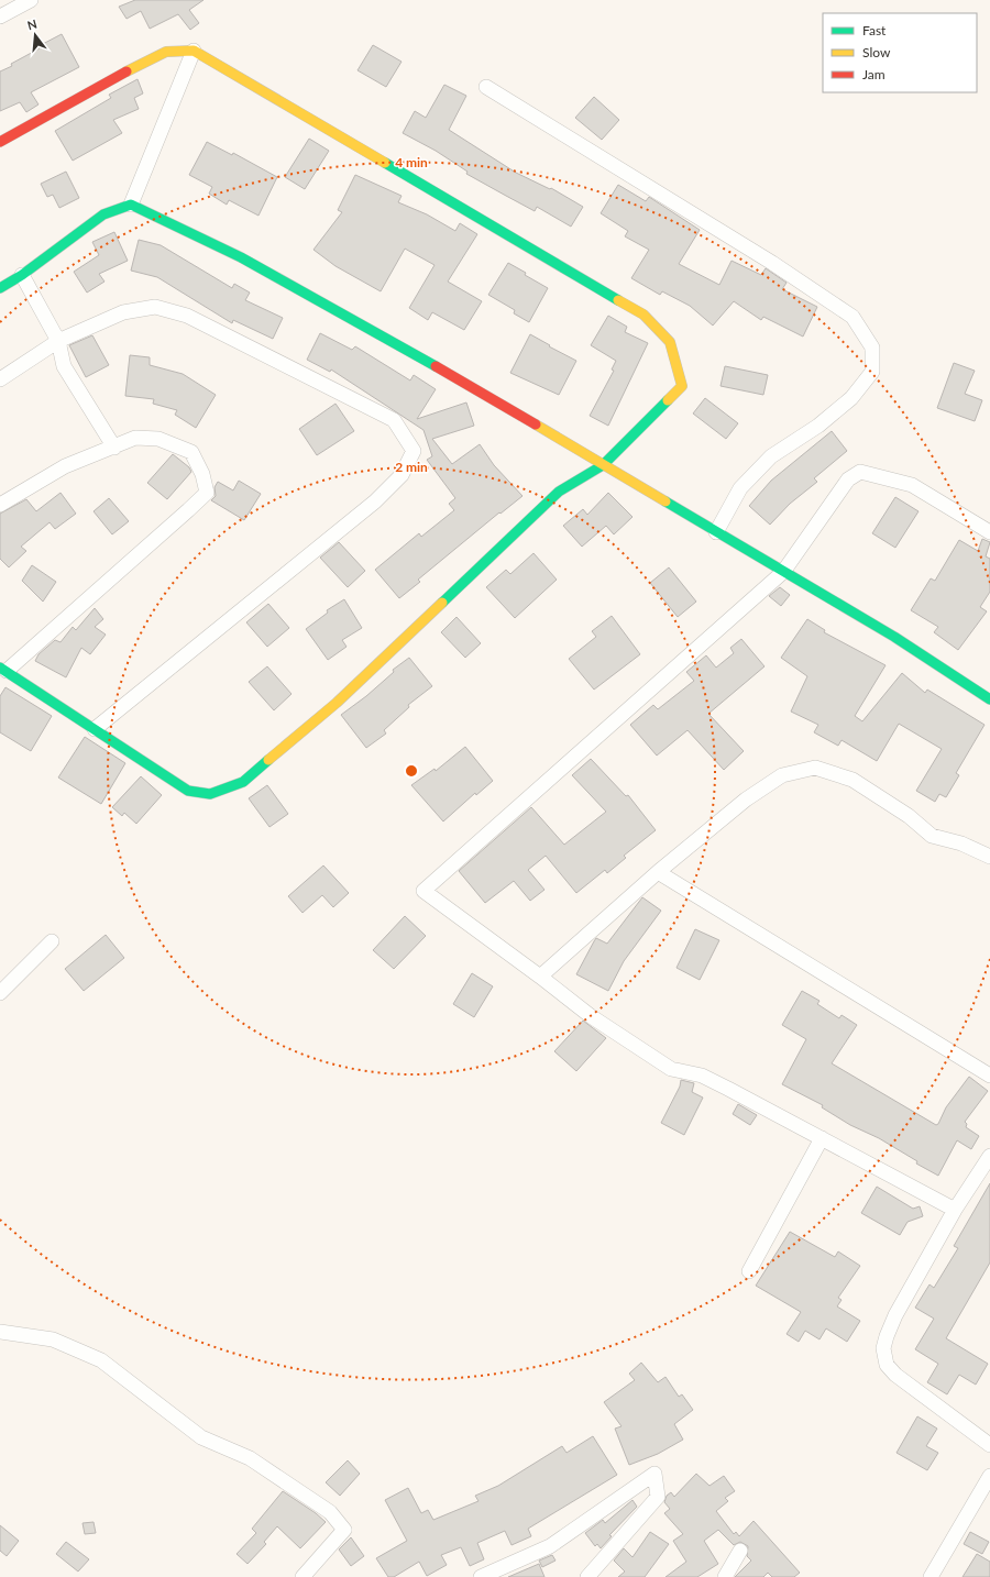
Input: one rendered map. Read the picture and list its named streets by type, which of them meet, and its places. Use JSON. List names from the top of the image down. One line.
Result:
{"legend":["Fast","Slow","Jam"],"north":"top","rings":["4 min","2 min"]}
